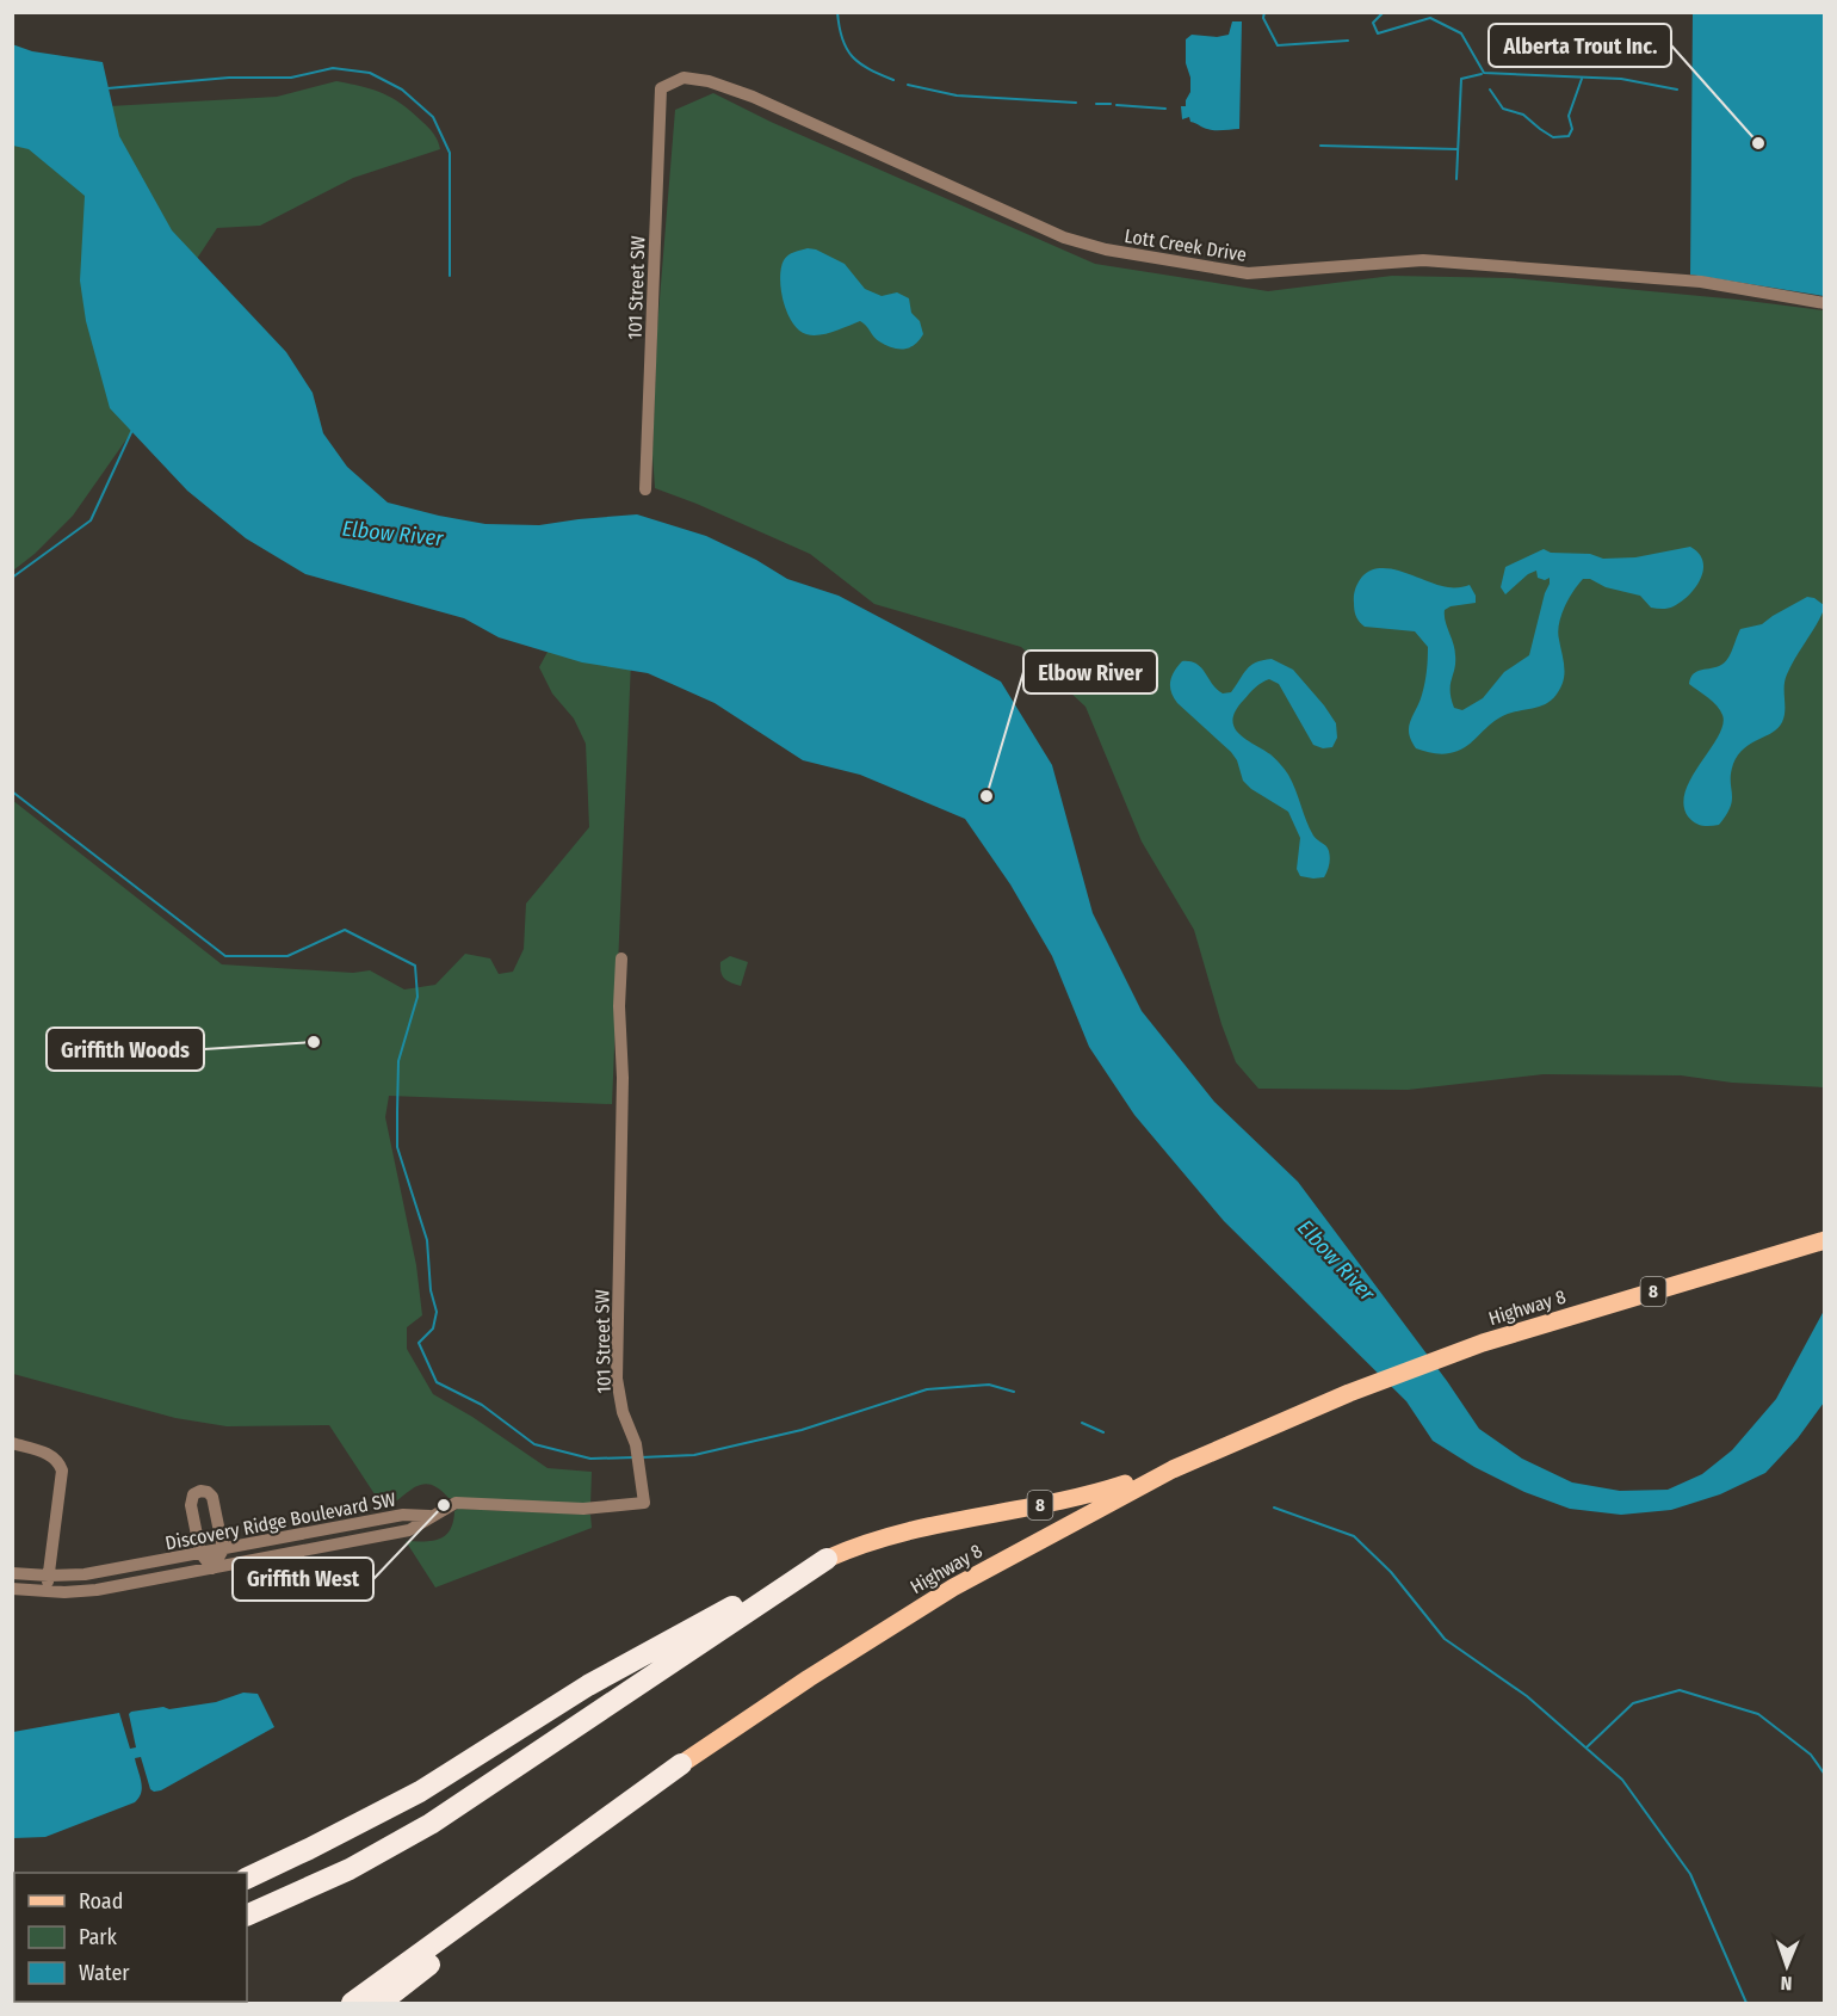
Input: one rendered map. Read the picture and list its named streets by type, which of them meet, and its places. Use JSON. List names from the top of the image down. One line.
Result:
{"streets":{"main road":["8","Highway 8"],"street":["Lott Creek Drive","101 Street SW","Discovery Ridge Boulevard SW"]},"crossings":[["Lott Creek Drive","101 Street SW"],["101 Street SW","Discovery Ridge Boulevard SW"]],"water":["Elbow River"],"places":["Alberta Trout Inc.","Elbow River","Griffith Woods","Griffith West"],"legend":["Road","Park","Water"],"north":"bottom"}
